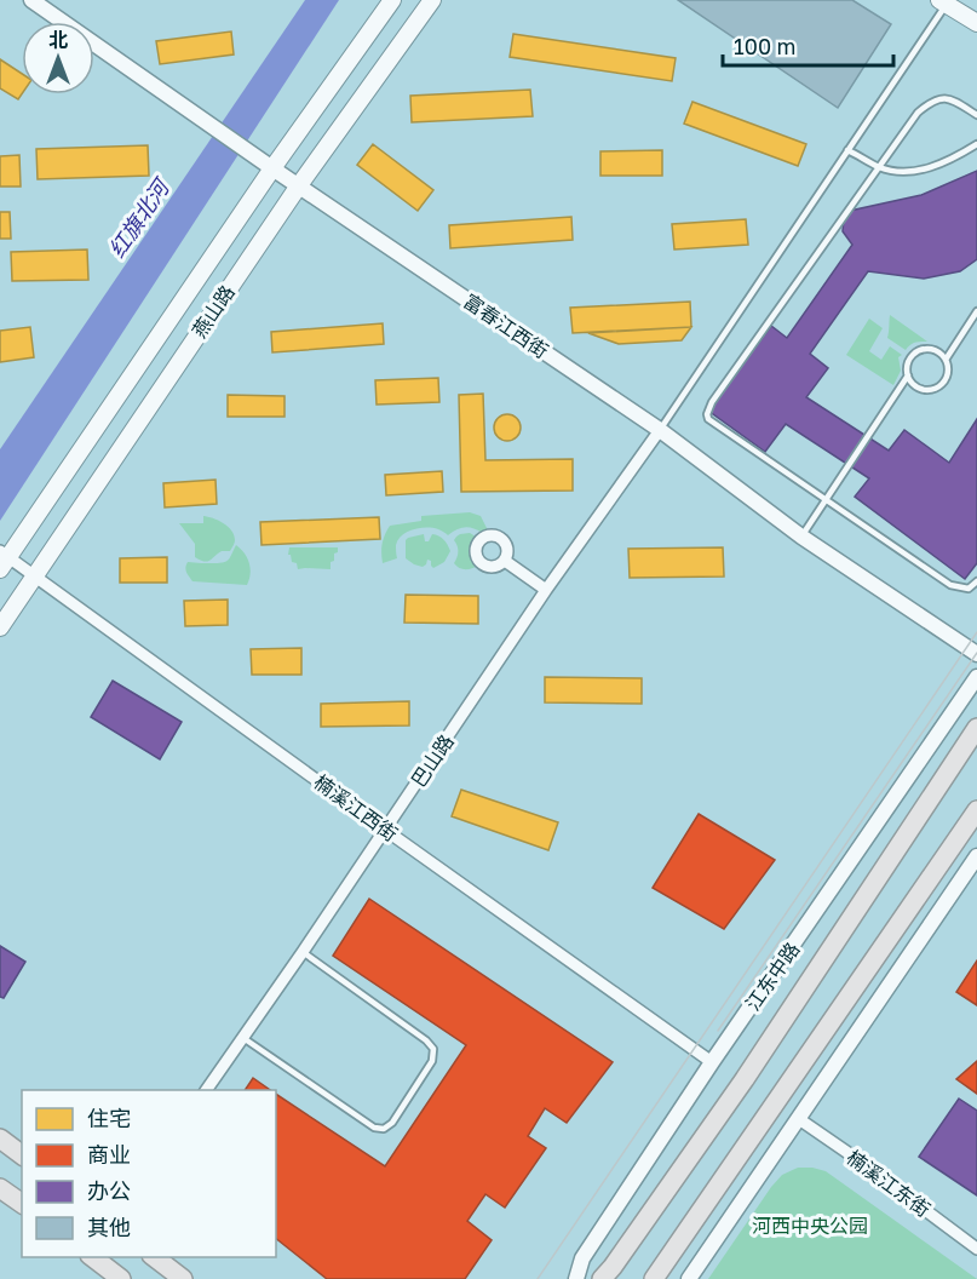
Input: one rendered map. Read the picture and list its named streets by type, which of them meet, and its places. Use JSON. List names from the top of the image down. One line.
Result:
{"streets":{"main road":["燕山路","江东中路"],"street":["富春江西街","巴山路","楠溪江西街","楠溪江东街"]},"crossings":[["燕山路","富春江西街"],["燕山路","楠溪江西街"],["富春江西街","巴山路"],["巴山路","楠溪江西街"],["楠溪江西街","江东中路"]],"water":["红旗北河"],"parks":["河西中央公园"],"legend":["住宅","商业","办公","其他"],"scale_bar":"100 m","north":"top"}
